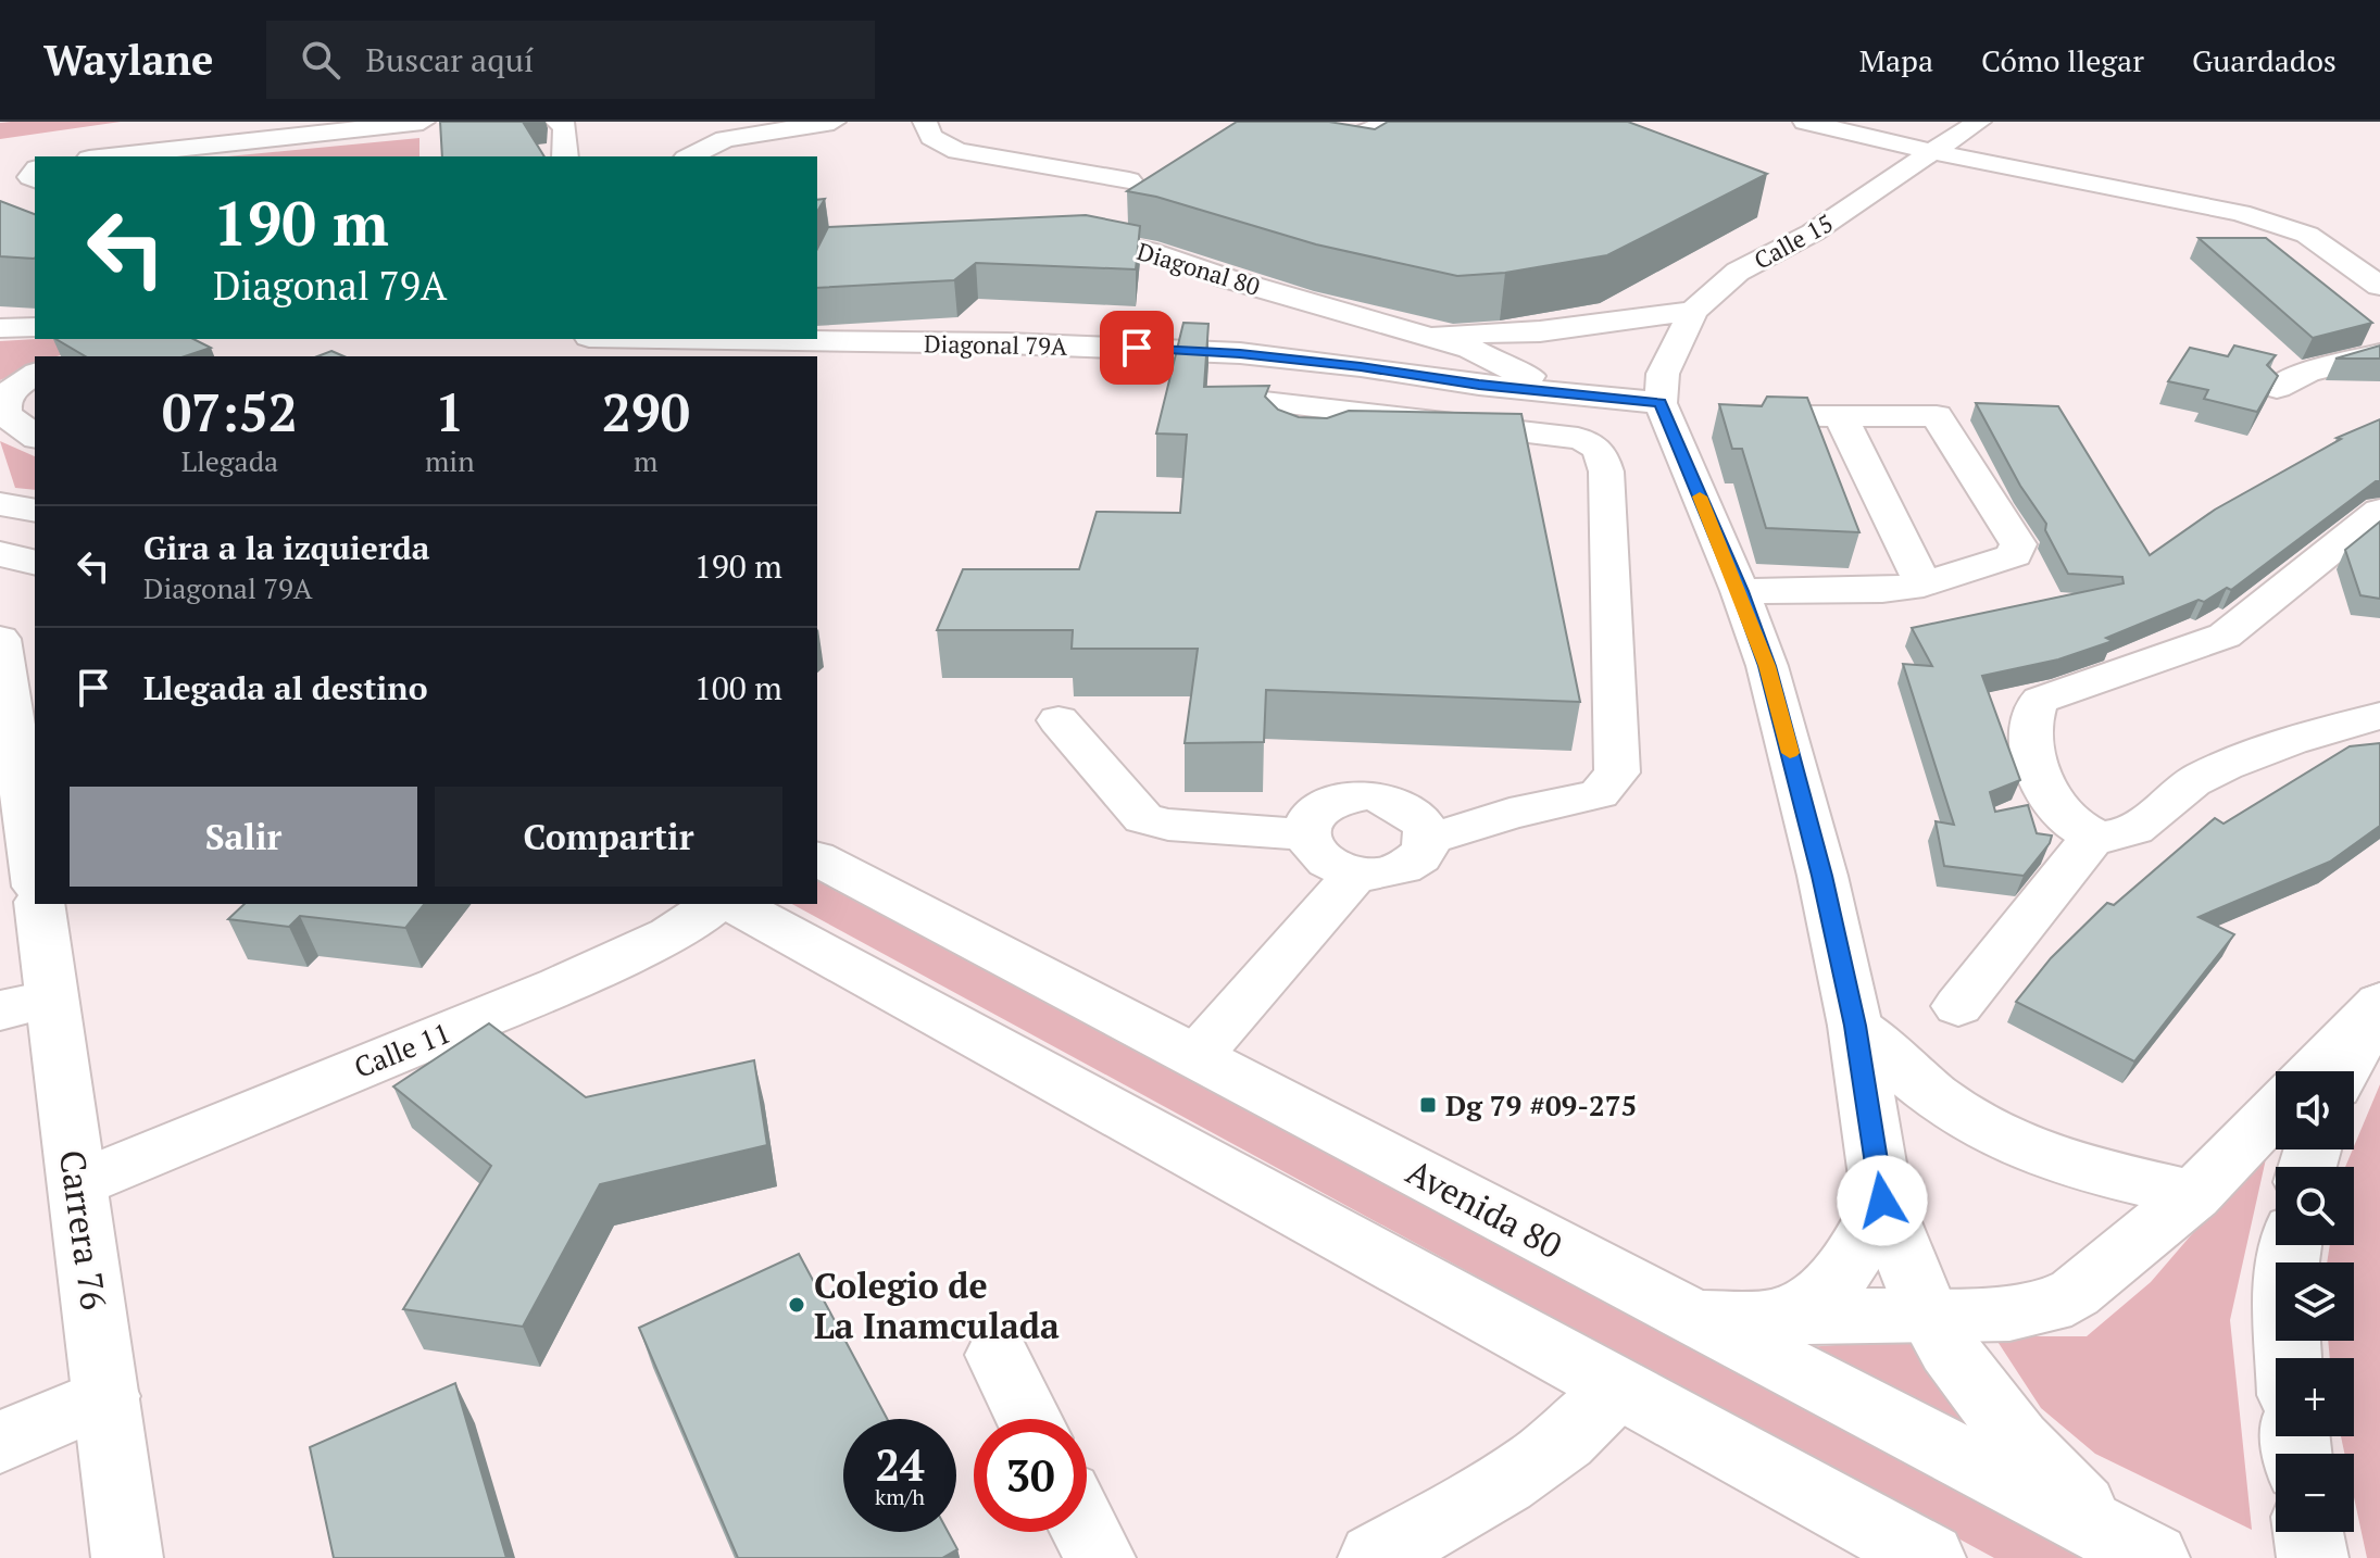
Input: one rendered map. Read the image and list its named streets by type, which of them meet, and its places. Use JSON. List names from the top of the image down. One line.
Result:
{"streets":{"street":["Calle 15","Diagonal 80","Diagonal 79A","Calle 11","Avenida 80","Carrera 76"]},"crossings":[["Calle 15","Diagonal 80"],["Diagonal 80","Diagonal 79A"],["Calle 11","Carrera 76"]],"places":{"transit":["Dg 79 #09-275"],"other":["Colegio de La Inamculada"]},"page":{"header":"Waylane","search":"Buscar aquí","nav":["Mapa","Cómo llegar","Guardados"],"turn":["190 m","Diagonal 79A"],"eta":["07:52","Llegada","1","min","290","m"],"list":[{"name":"Gira a la izquierda","note":"Diagonal 79A","value":"190 m"},{"name":"Llegada al destino","value":"100 m"}],"buttons":["Salir","Compartir"],"map_buttons":["+","−"],"speed":"24 km/h","limit":"30"}}
